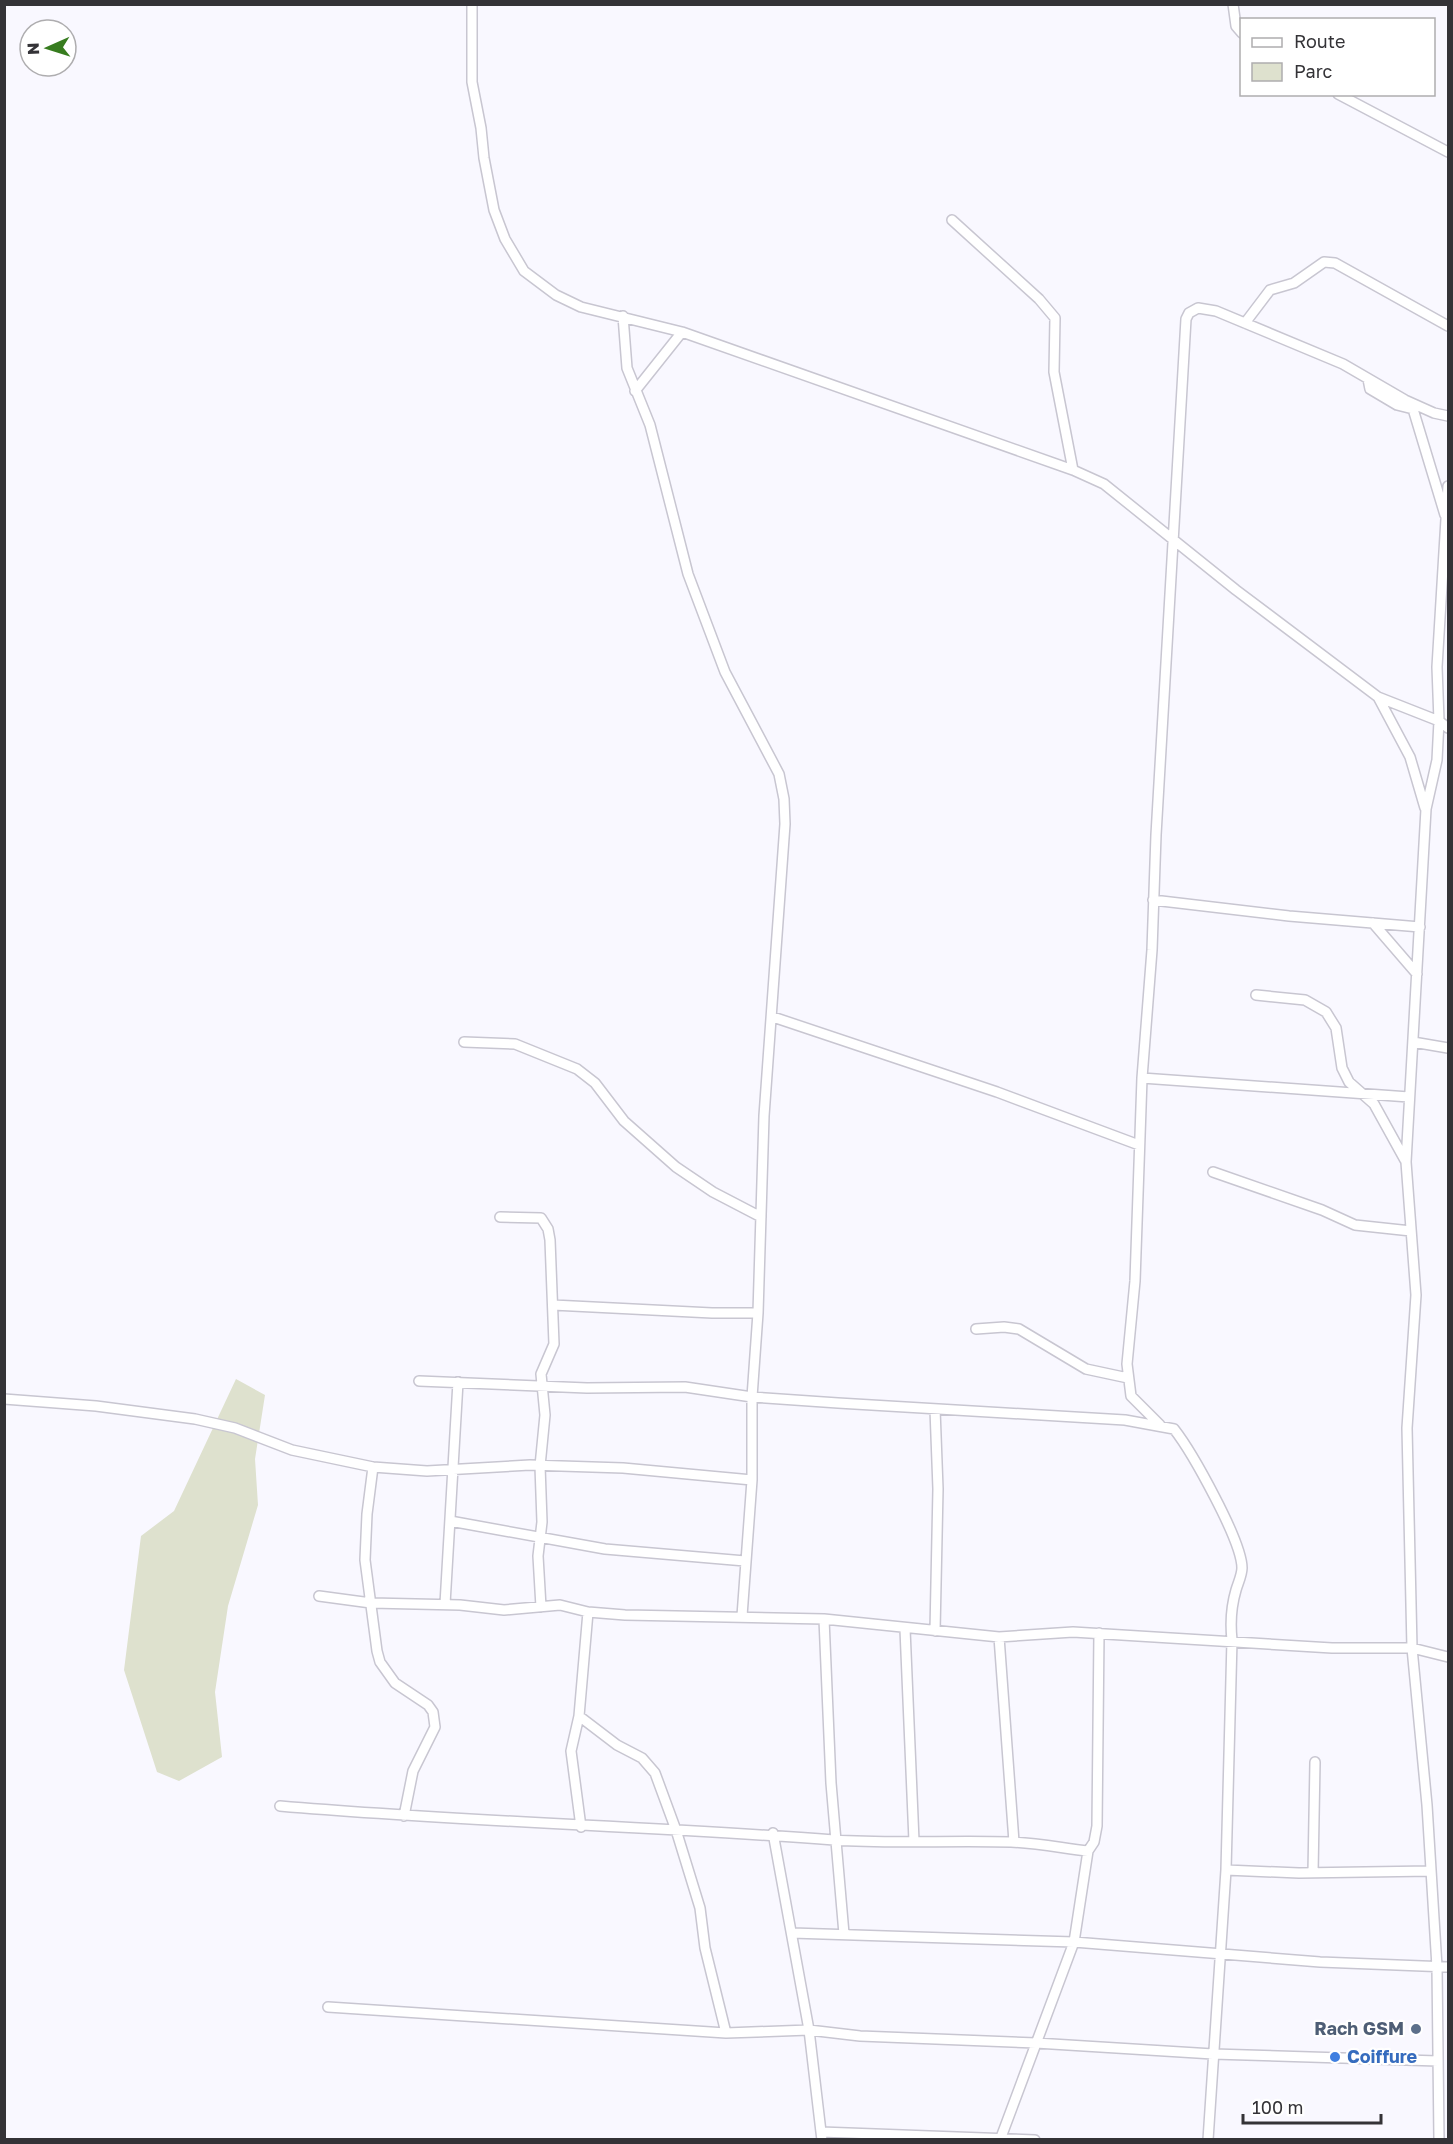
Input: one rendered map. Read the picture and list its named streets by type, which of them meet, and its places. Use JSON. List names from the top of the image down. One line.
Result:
{"places":["Rach GSM","Coiffure"],"legend":["Route","Parc"],"scale_bar":"100 m","north":"left"}
